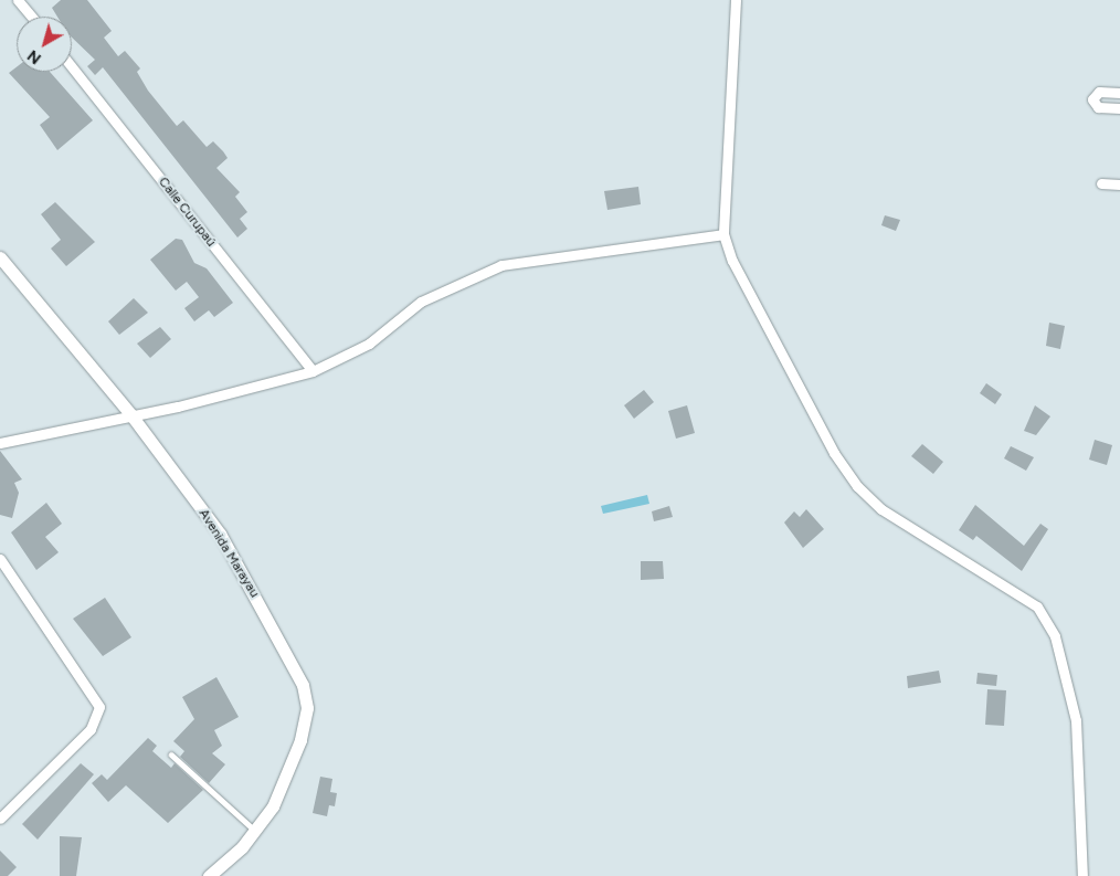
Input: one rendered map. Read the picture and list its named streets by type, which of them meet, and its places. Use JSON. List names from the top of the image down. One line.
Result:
{"streets":{"street":["Calle Curupaú","Avenida Marayau"]},"north":"bottom left"}
